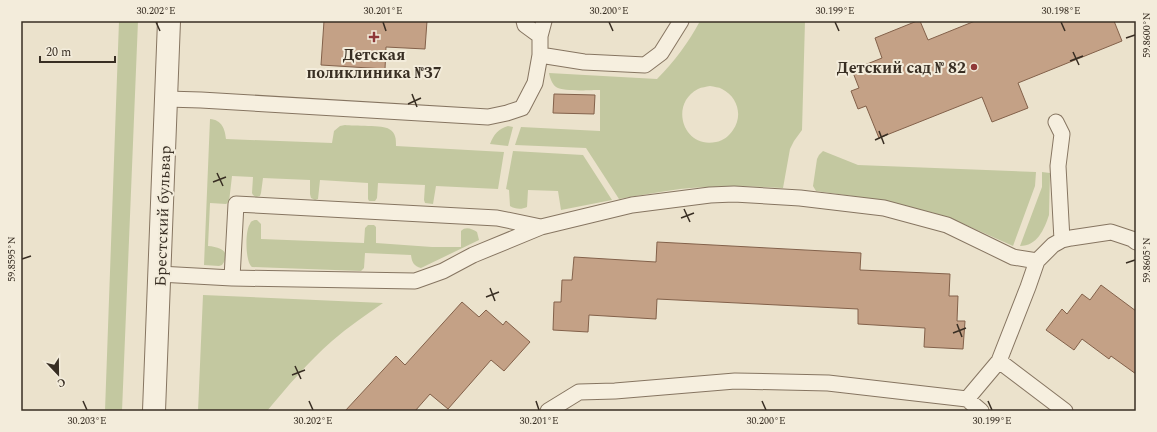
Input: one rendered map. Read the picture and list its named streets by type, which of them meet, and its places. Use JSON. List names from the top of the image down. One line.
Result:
{"streets":{"street":["Брестский бульвар"]},"places":{"health":["Детская поликлиника №37"],"other":["Детский сад № 82"]},"scale_bar":"20 m","north":"bottom","coordinates":["30.202°E","30.201°E","30.200°E","30.199°E","30.198°E","59.8600°N","59.8595°N","59.8605°N","30.203°E"]}
